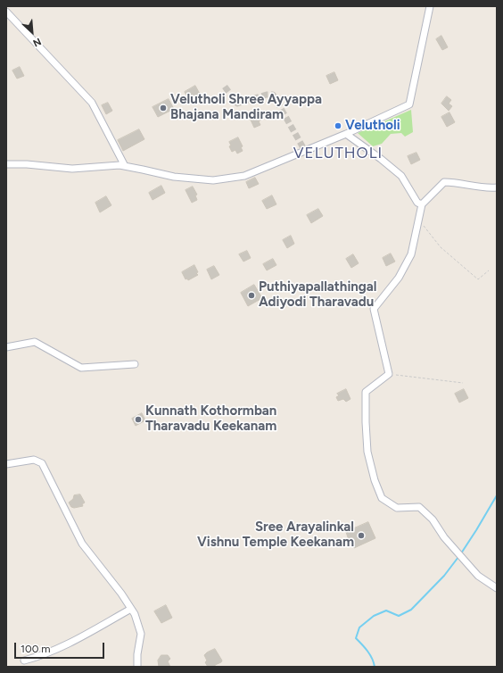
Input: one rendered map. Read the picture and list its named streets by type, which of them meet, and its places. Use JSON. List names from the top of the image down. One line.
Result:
{"districts":["VELUTHOLI"],"places":["Velutholi Shree Ayyappa Bhajana Mandiram","Velutholi","Puthiyapallathingal Adiyodi Tharavadu","Kunnath Kothormban Tharavadu Keekanam","Sree Arayalinkal Vishnu Temple Keekanam"],"scale_bar":"100 m","north":"bottom right"}
